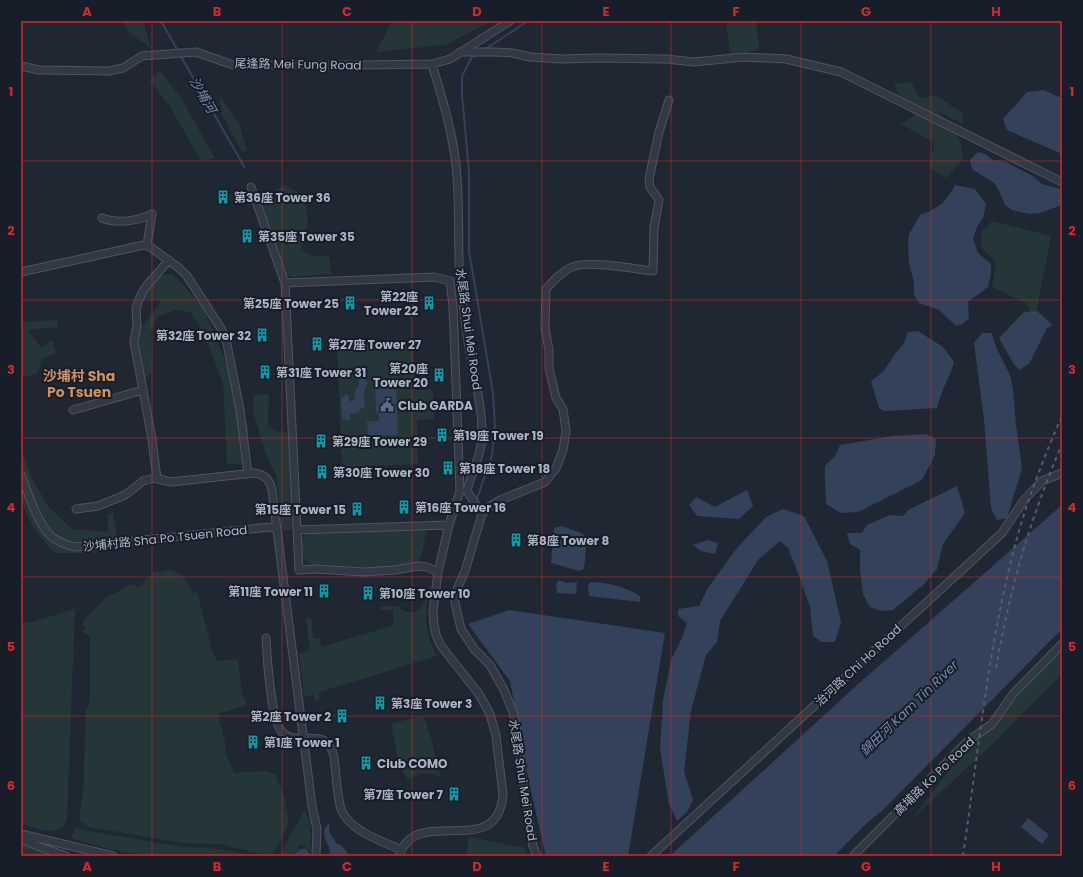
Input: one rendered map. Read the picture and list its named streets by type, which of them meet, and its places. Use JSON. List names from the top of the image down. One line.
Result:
{"streets":{"street":["尾逢路 Mei Fung Road","水尾路 Shui Mei Road","沙埔村路 Sha Po Tsuen Road","治河路 Chi Ho Road","高埔路 Ko Po Road"]},"crossings":[["尾逢路 Mei Fung Road","水尾路 Shui Mei Road"]],"districts":["沙埔村 Sha Po Tsuen"],"water":["沙埔河","錦田河 Kam Tin River"],"places":{"building":["第36座 Tower 36","第35座 Tower 35","第25座 Tower 25","第22座 Tower 22","第32座 Tower 32","第27座 Tower 27","第31座 Tower 31","第20座 Tower 20","第19座 Tower 19","第29座 Tower 29","第18座 Tower 18","第30座 Tower 30","第16座 Tower 16","第15座 Tower 15","第8座 Tower 8","第11座 Tower 11","第10座 Tower 10","第3座 Tower 3","第2座 Tower 2","第1座 Tower 1","Club COMO","第7座 Tower 7"],"public building":["Club GARDA"]},"grid":{"columns":["A","B","C","D","E","F","G","H"],"rows":["1","2","3","4","5","6"]}}
